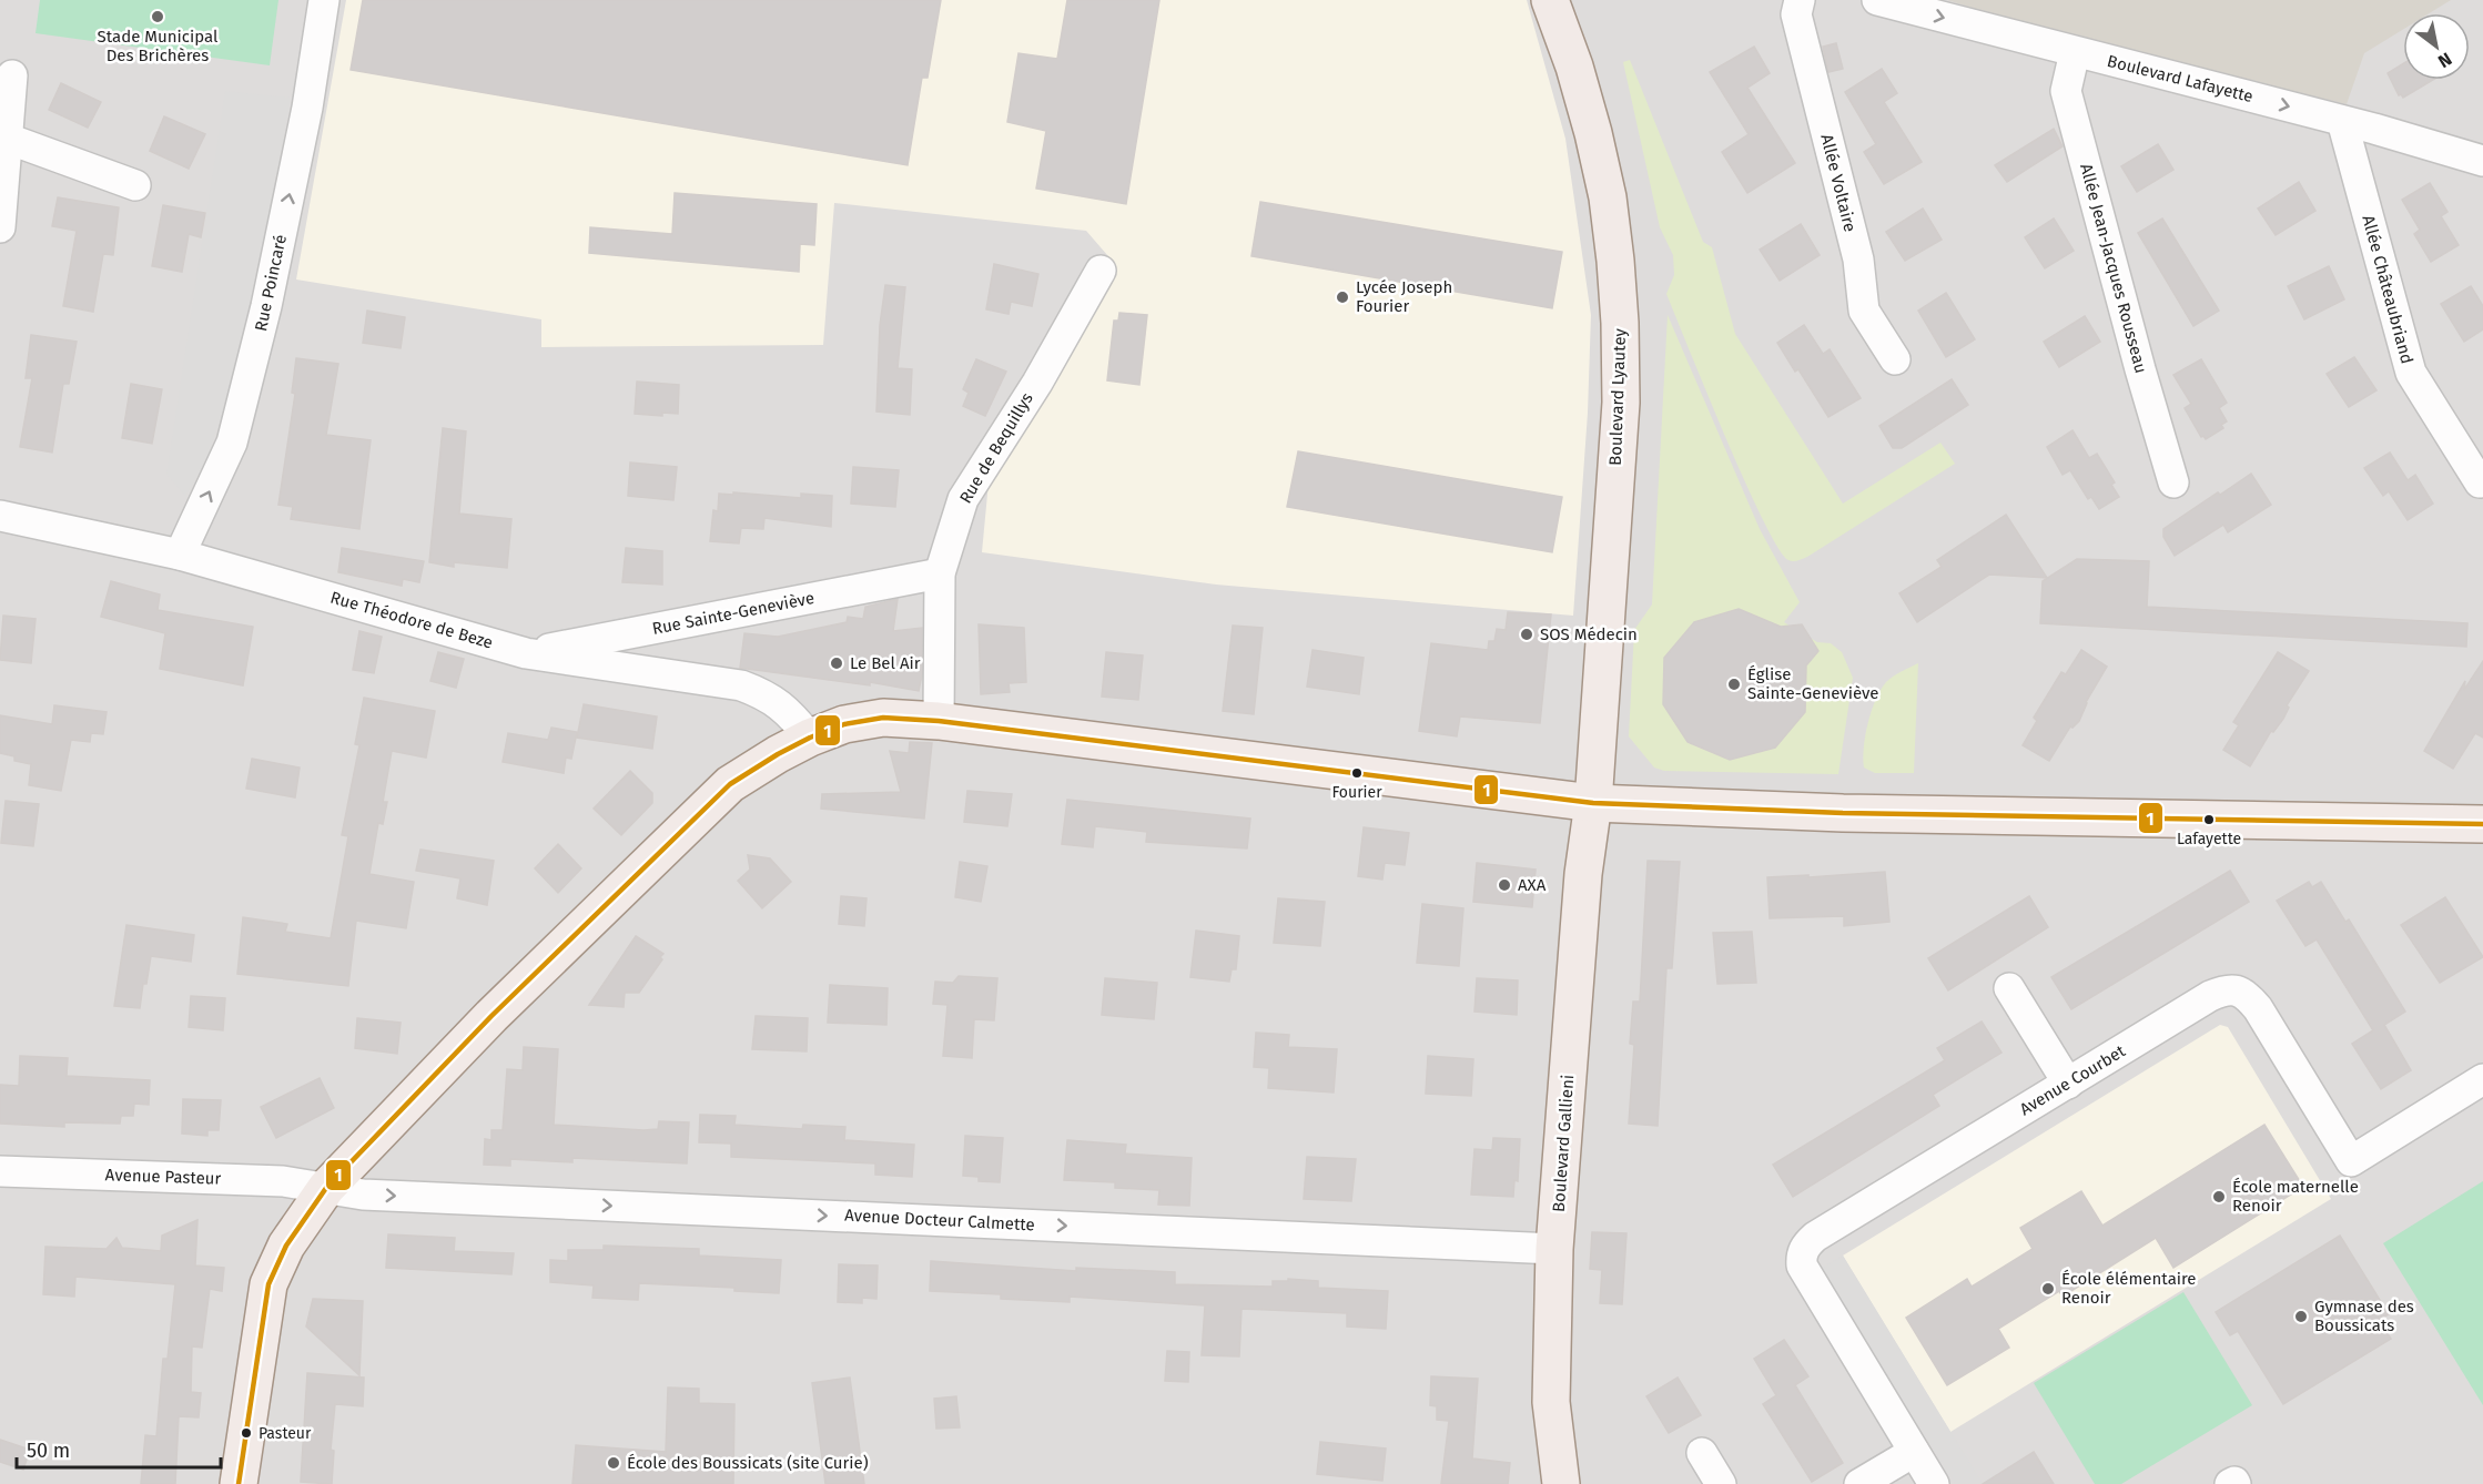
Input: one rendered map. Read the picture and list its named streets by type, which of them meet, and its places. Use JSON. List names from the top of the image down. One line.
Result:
{"streets":{"main road":["Boulevard Lyautey","Boulevard Gallieni"],"street":["Boulevard Lafayette","Allée Voltaire","Allée Jean-Jacques Rousseau","Rue Poincaré","Allée Châteaubriand","Rue de Bequillys","Rue Sainte-Geneviève","Rue Théodore de Beze","Avenue Courbet","Avenue Pasteur","Avenue Docteur Calmette"]},"crossings":[["Boulevard Lafayette","Allée Jean-Jacques Rousseau"],["Boulevard Lafayette","Allée Châteaubriand"],["Rue Poincaré","Rue Théodore de Beze"],["Boulevard Lyautey","Boulevard Gallieni"],["Rue de Bequillys","Rue Sainte-Geneviève"],["Rue Sainte-Geneviève","Rue Théodore de Beze"],["Boulevard Gallieni","Avenue Docteur Calmette"],["Avenue Pasteur","Avenue Docteur Calmette"]],"one_way":["Boulevard Lafayette","Rue Poincaré","Avenue Docteur Calmette"],"places":["Stade Municipal Des Brichères","Lycée Joseph Fourier","SOS Médecin","Le Bel Air","Église Sainte-Geneviève","Fourier","Lafayette","AXA","École maternelle Renoir","École élémentaire Renoir","Gymnase des Boussicats","Pasteur","École des Boussicats (site Curie)"],"lines":["transit line 1"],"scale_bar":"50 m","north":"bottom right"}
